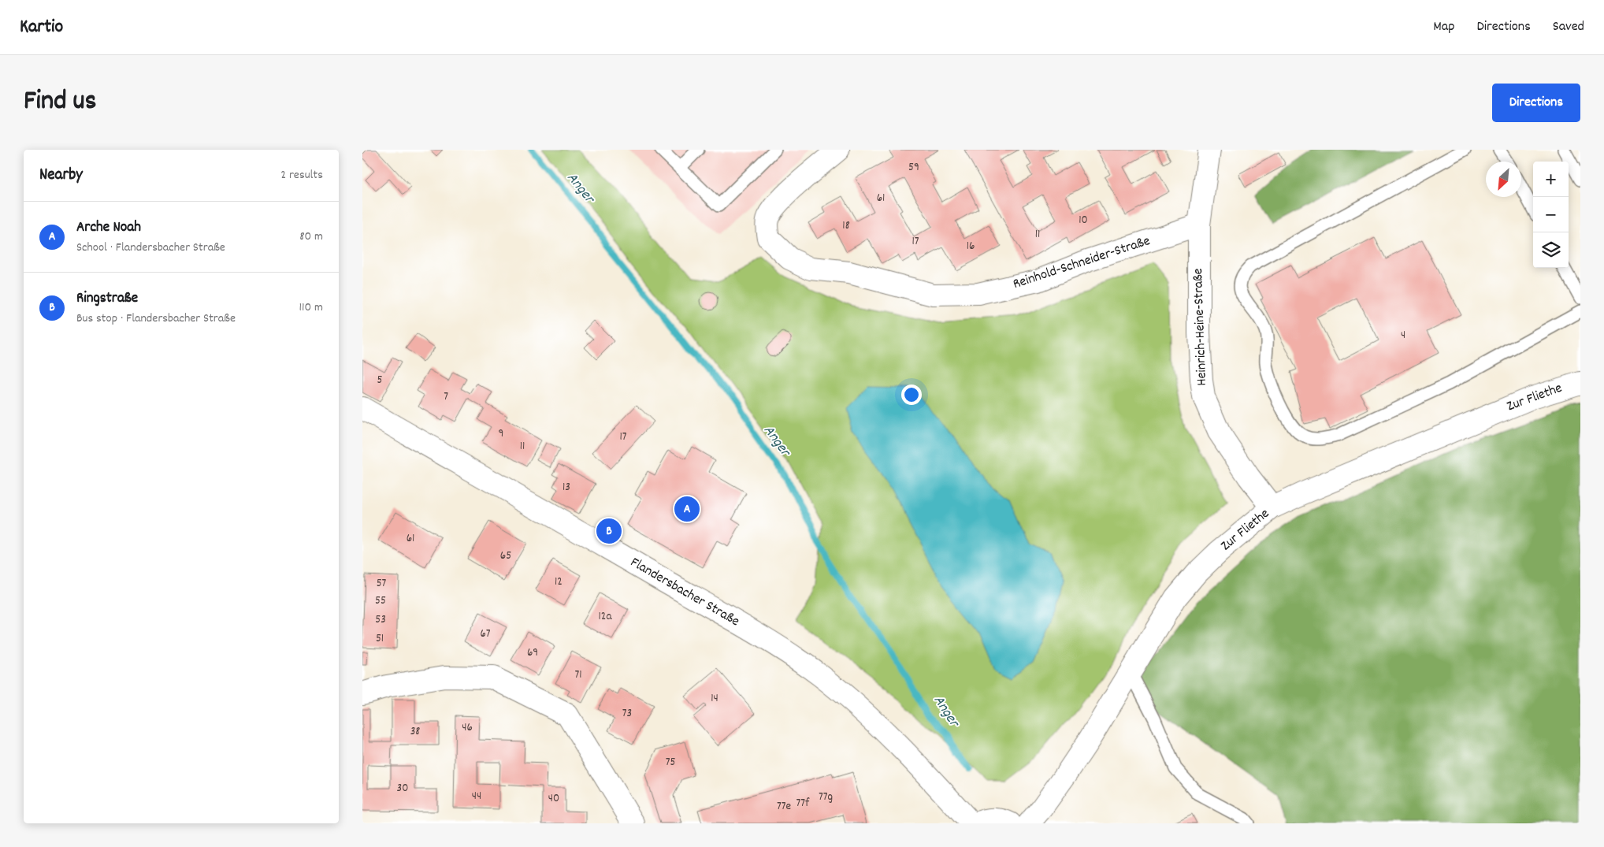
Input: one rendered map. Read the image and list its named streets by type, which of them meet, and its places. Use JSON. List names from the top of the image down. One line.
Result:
{"streets":{"street":["Reinhold-Schneider-Straße","Heinrich-Heine-Straße","Zur Fliethe","Flandersbacher Straße"]},"crossings":[["Reinhold-Schneider-Straße","Heinrich-Heine-Straße"],["Heinrich-Heine-Straße","Zur Fliethe"]],"water":["Anger"],"house_numbers":["59","61","10","18","11","17","16","4","5","7","9","17","11","13","61","65","12","57","55","12a","53","67","51","69","71","14","73","46","38","75","30","44","77g","40","77f","77e"],"north":"bottom left","page":{"header":"Kartio","nav":["Map","Directions","Saved"],"title":"Find us","buttons":"Directions","heading":["Nearby","2 results"],"map_buttons":["+","−"],"list":[{"mark":"A","name":"Arche Noah","note":"School · Flandersbacher Straße","value":"80 m"},{"mark":"B","name":"Ringstraße","note":"Bus stop · Flandersbacher Straße","value":"110 m"}],"pins":["A","B"]}}
